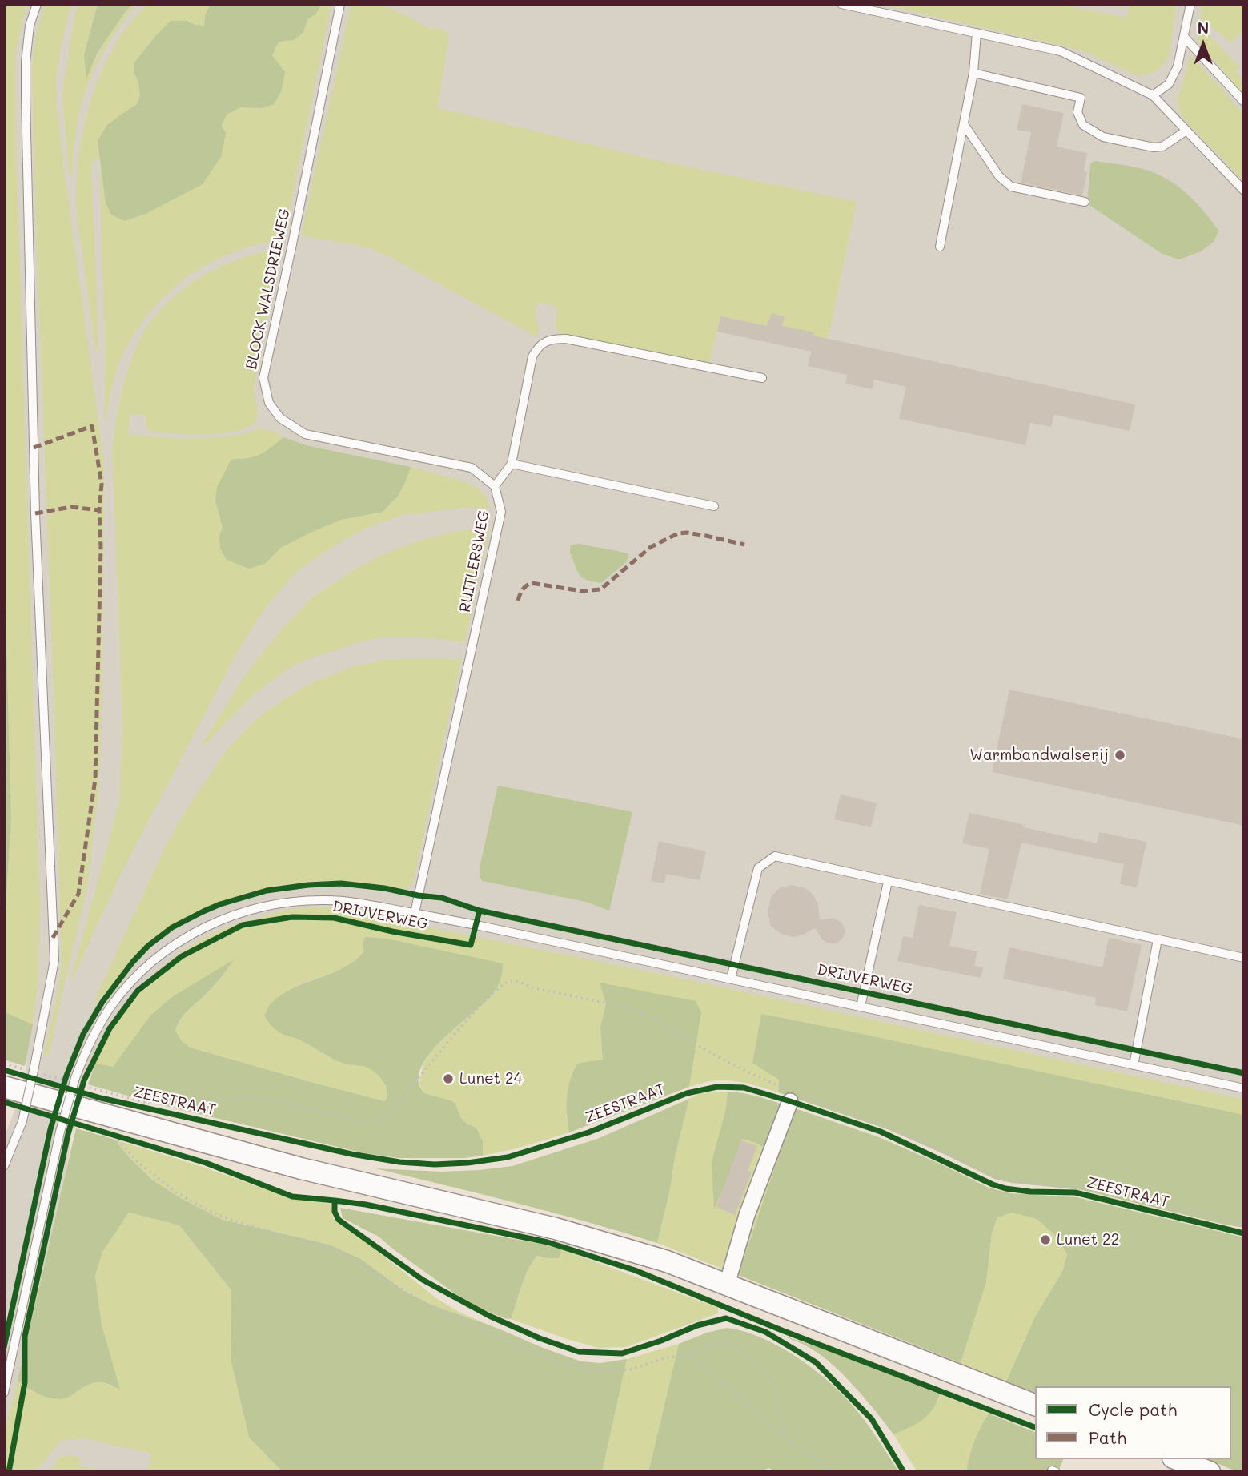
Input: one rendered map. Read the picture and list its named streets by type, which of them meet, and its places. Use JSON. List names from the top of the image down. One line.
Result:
{"streets":{"main road":["ZEESTRAAT"],"lane":["BLOCK WALSDRIEWEG","RUITLERSWEG","DRIJVERWEG"]},"crossings":[["BLOCK WALSDRIEWEG","RUITLERSWEG"],["RUITLERSWEG","DRIJVERWEG"]],"places":["Warmbandwalserij","Lunet 24","Lunet 22"],"legend":["Cycle path","Path"],"north":"top"}
